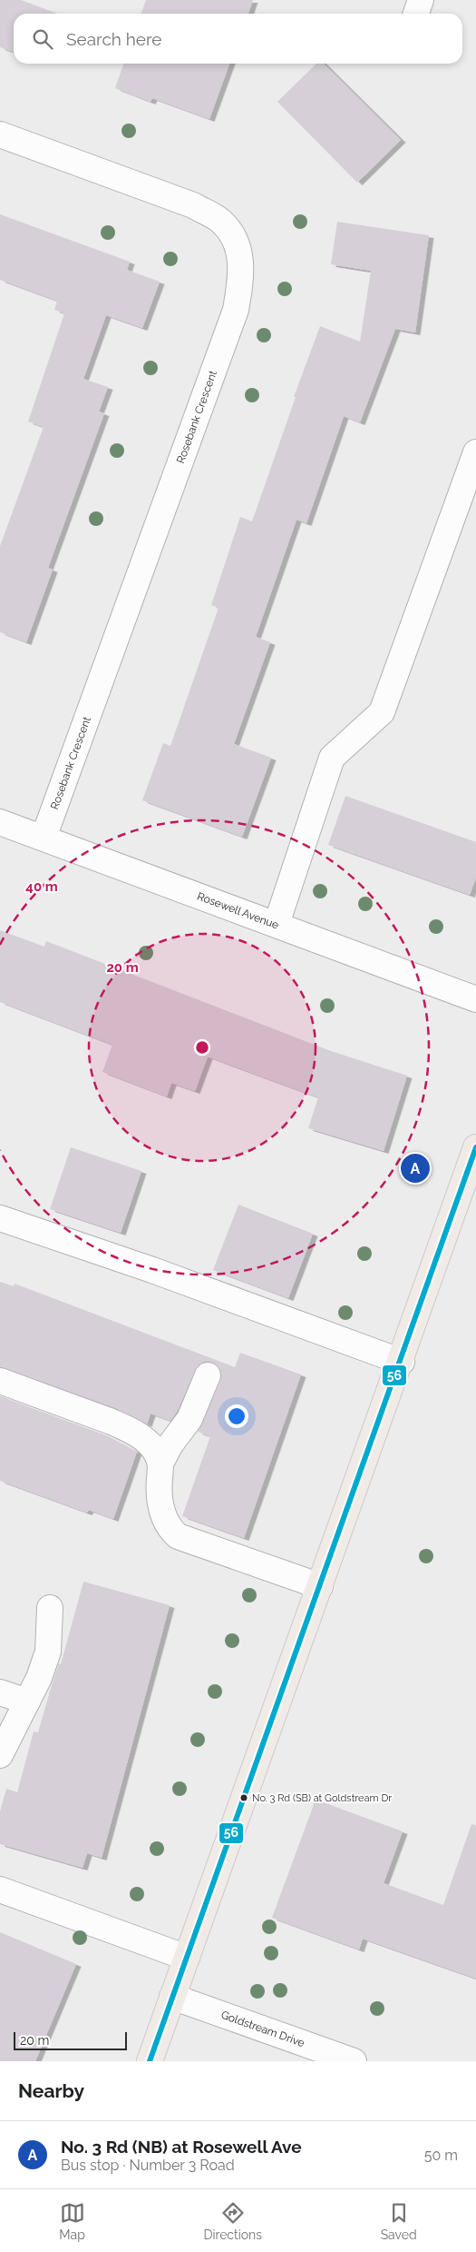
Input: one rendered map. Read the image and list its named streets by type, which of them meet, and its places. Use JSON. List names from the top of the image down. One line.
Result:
{"streets":{"street":["Rosebank Crescent","Rosewell Avenue","Goldstream Drive"]},"crossings":[["Rosebank Crescent","Rosewell Avenue"]],"places":["No. 3 Rd (SB) at Goldstream Dr"],"lines":["transit line 56"],"scale_bar":"20 m","page":{"search":"Search here","pins":"A","scale":"20 m","heading":"Nearby","list":[{"mark":"A","name":"No. 3 Rd (NB) at Rosewell Ave","note":"Bus stop · Number 3 Road","value":"50 m"}],"nav":["Map","Directions","Saved"]},"rings":["40 m","20 m"]}
